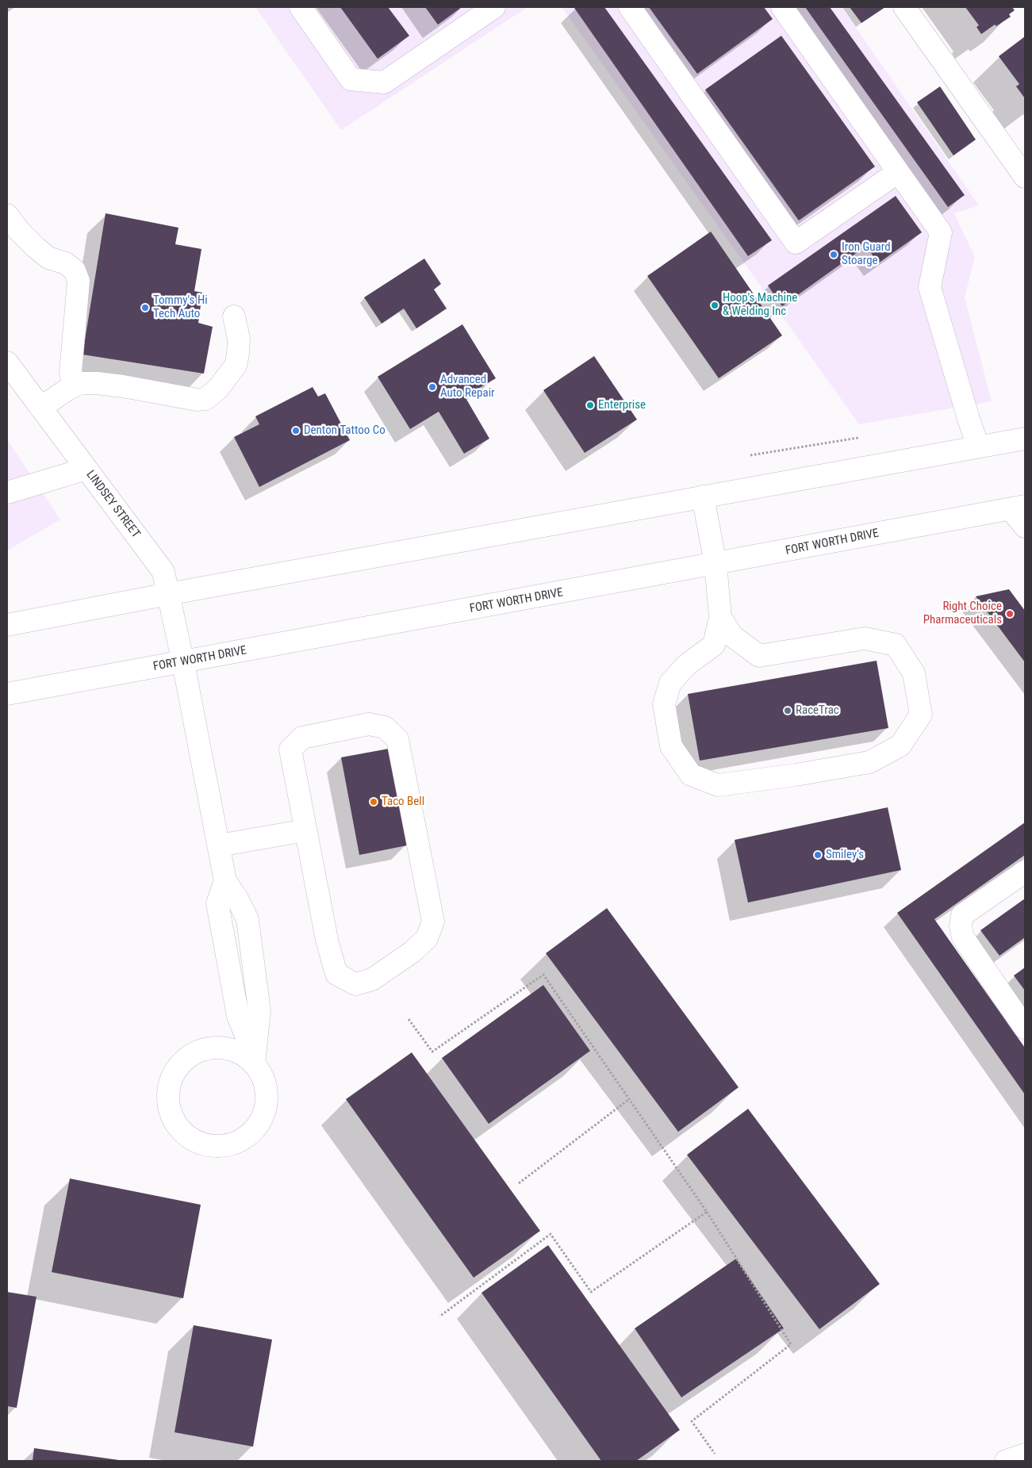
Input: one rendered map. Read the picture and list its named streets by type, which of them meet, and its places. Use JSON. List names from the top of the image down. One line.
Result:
{"streets":{"main road":["LINDSEY STREET","FORT WORTH DRIVE"]},"crossings":[["LINDSEY STREET","FORT WORTH DRIVE"]],"places":["Iron Guard Stoarge","Hoop's Machine & Welding Inc","Tommy's Hi Tech Auto","Advanced Auto Repair","Enterprise","Denton Tattoo Co","Right Choice Pharmaceuticals","RaceTrac","Taco Bell","Smiley's"]}
